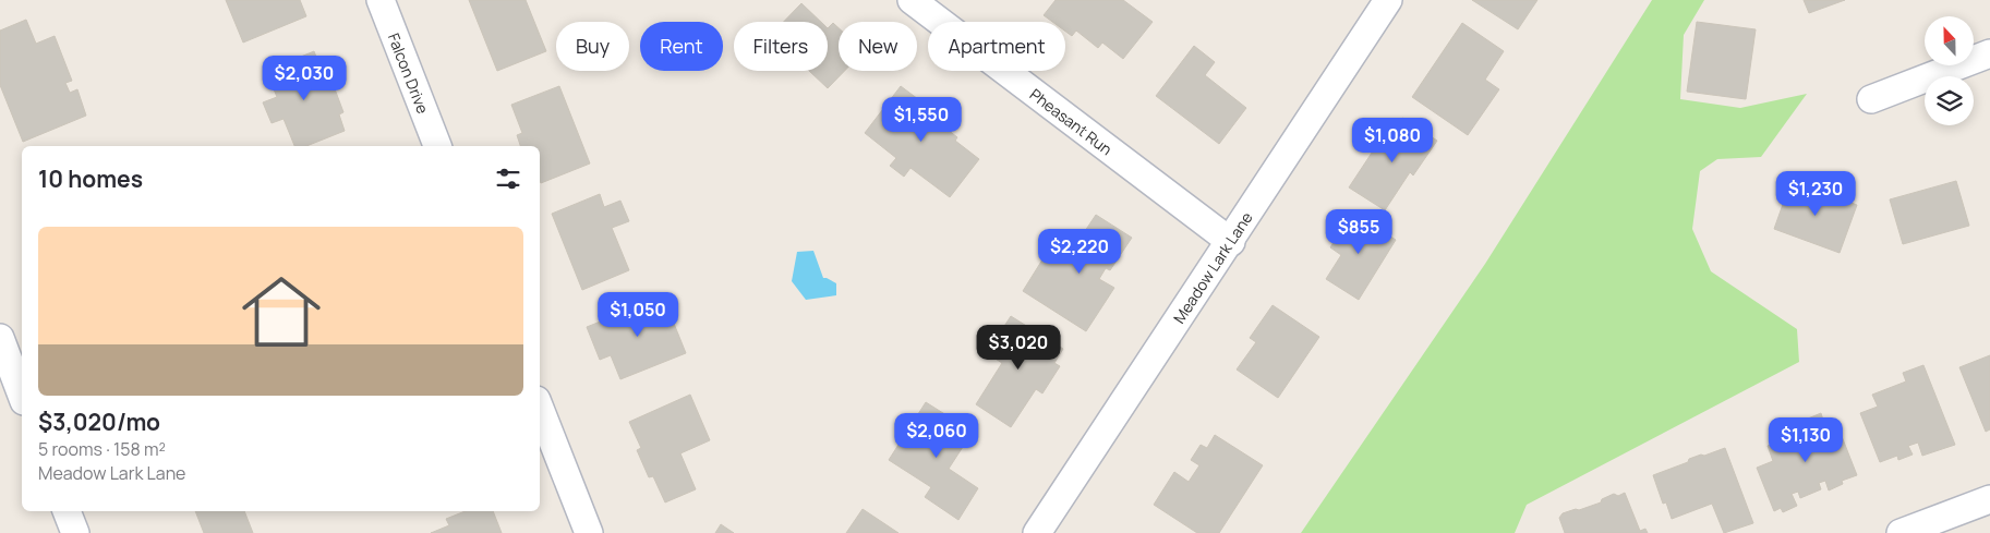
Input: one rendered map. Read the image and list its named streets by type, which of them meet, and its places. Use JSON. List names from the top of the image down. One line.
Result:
{"streets":{"street":["Falcon Drive","Pheasant Run","Meadow Lark Lane"]},"crossings":[["Pheasant Run","Meadow Lark Lane"]],"north":"top","page":{"chip":["Buy","Rent","Filters","New","Apartment"],"price":["$2,030","$1,550","$1,080","$1,230","$855","$2,220","$1,050","$3,020","$2,060","$1,130"],"heading":"10 homes","list":[{"name":"$3,020/mo","note":"5 rooms · 158 m² · Meadow Lark Lane"}]}}
